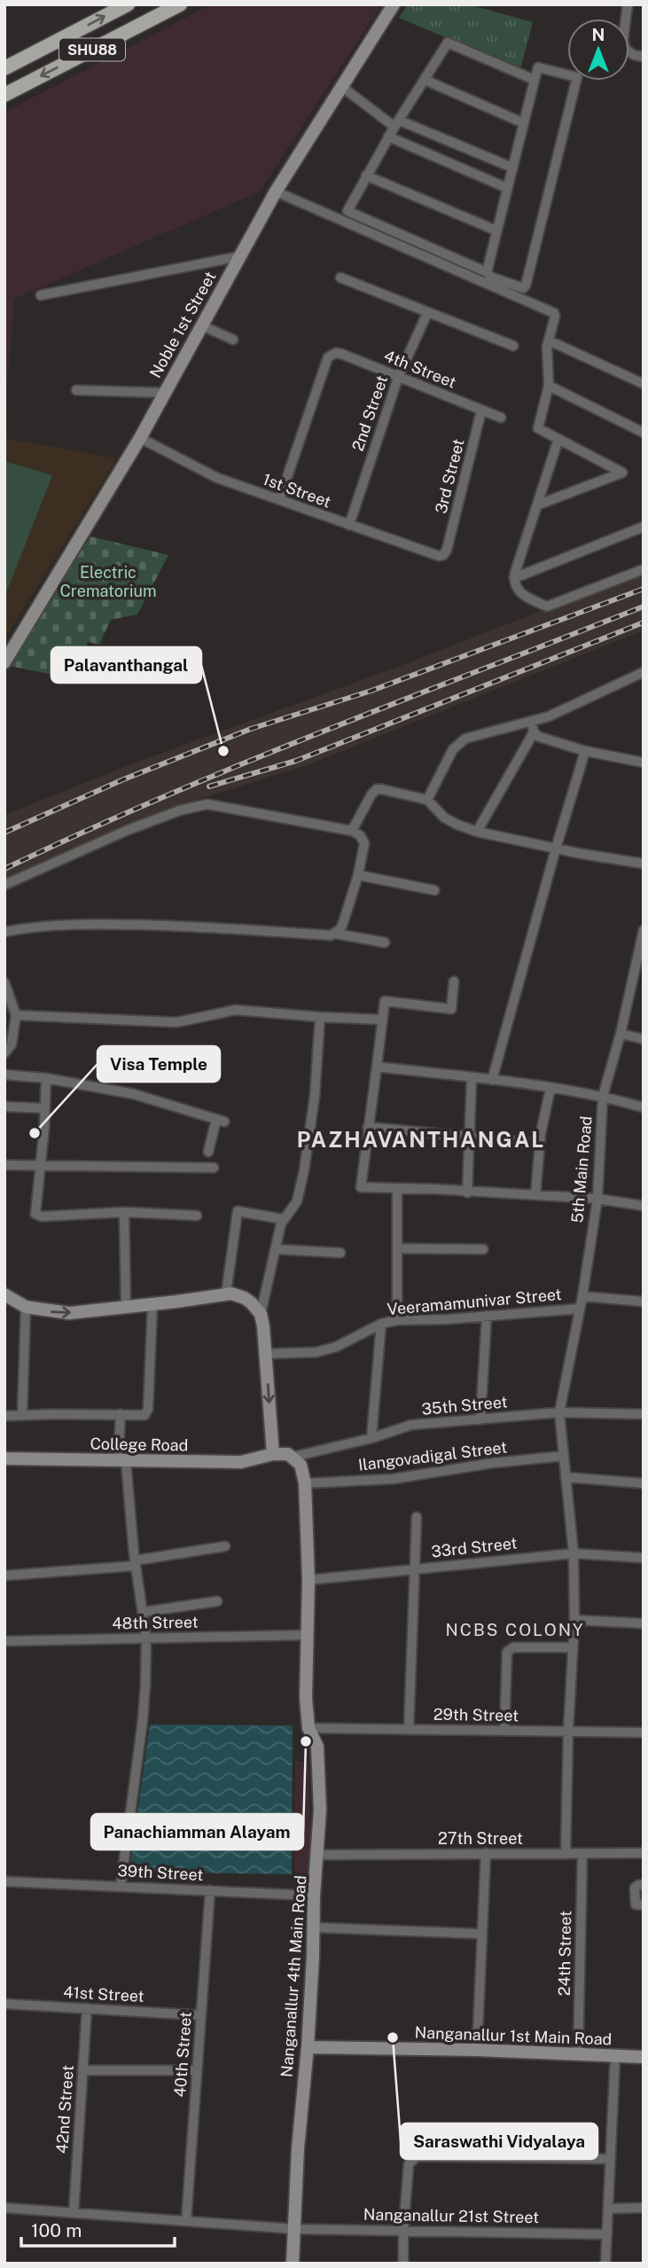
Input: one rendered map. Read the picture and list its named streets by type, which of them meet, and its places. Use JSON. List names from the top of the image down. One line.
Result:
{"streets":{"main road":["SHU88"],"street":["Noble 1st Street","4th Street","2nd Street","3rd Street","1st Street","5th Main Road","Veeramamunivar Street","35th Street","College Road","Ilangovadigal Street","33rd Street","48th Street","29th Street","27th Street","39th Street","24th Street","Nanganallur 4th Main Road","41st Street","Nanganallur 1st Main Road","40th Street","42nd Street","Nanganallur 21st Street"]},"crossings":[["Noble 1st Street","1st Street"],["4th Street","2nd Street"],["4th Street","3rd Street"],["4th Street","1st Street"],["2nd Street","1st Street"],["3rd Street","1st Street"],["5th Main Road","Veeramamunivar Street"],["5th Main Road","35th Street"],["5th Main Road","Ilangovadigal Street"],["5th Main Road","33rd Street"],["5th Main Road","29th Street"],["5th Main Road","27th Street"],["35th Street","Nanganallur 4th Main Road"],["Ilangovadigal Street","Nanganallur 4th Main Road"],["33rd Street","Nanganallur 4th Main Road"],["48th Street","Nanganallur 4th Main Road"],["29th Street","Nanganallur 4th Main Road"],["27th Street","24th Street"],["27th Street","Nanganallur 4th Main Road"],["39th Street","Nanganallur 4th Main Road"],["39th Street","40th Street"],["24th Street","Nanganallur 1st Main Road"],["Nanganallur 4th Main Road","Nanganallur 1st Main Road"],["Nanganallur 4th Main Road","Nanganallur 21st Street"],["41st Street","40th Street"],["41st Street","42nd Street"],["40th Street","Nanganallur 21st Street"],["42nd Street","Nanganallur 21st Street"]],"districts":["PAZHAVANTHANGAL","NCBS COLONY"],"parks":["Electric Crematorium"],"places":["Palavanthangal","Visa Temple","Panachiamman Alayam","Saraswathi Vidyalaya"],"scale_bar":"100 m","north":"top"}
